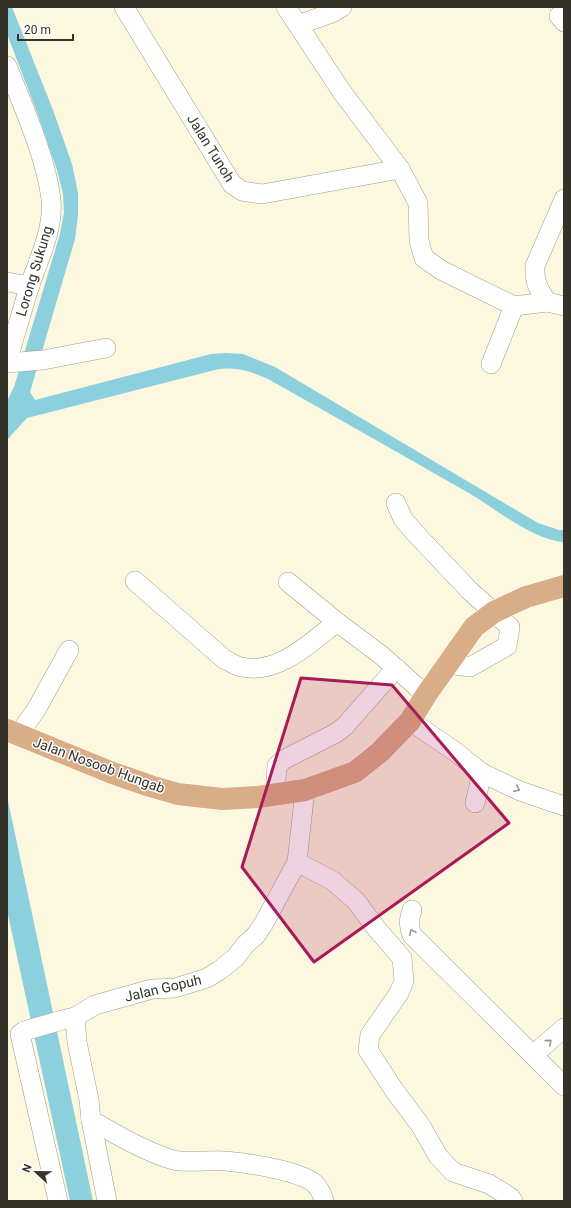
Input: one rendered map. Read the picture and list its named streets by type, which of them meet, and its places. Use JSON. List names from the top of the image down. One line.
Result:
{"streets":{"main road":["Jalan Nosoob Hungab"],"street":["Jalan Tunoh","Lorong Sukung","Jalan Gopuh"]},"crossings":[["Jalan Nosoob Hungab","Jalan Gopuh"]],"scale_bar":"20 m","north":"left"}
